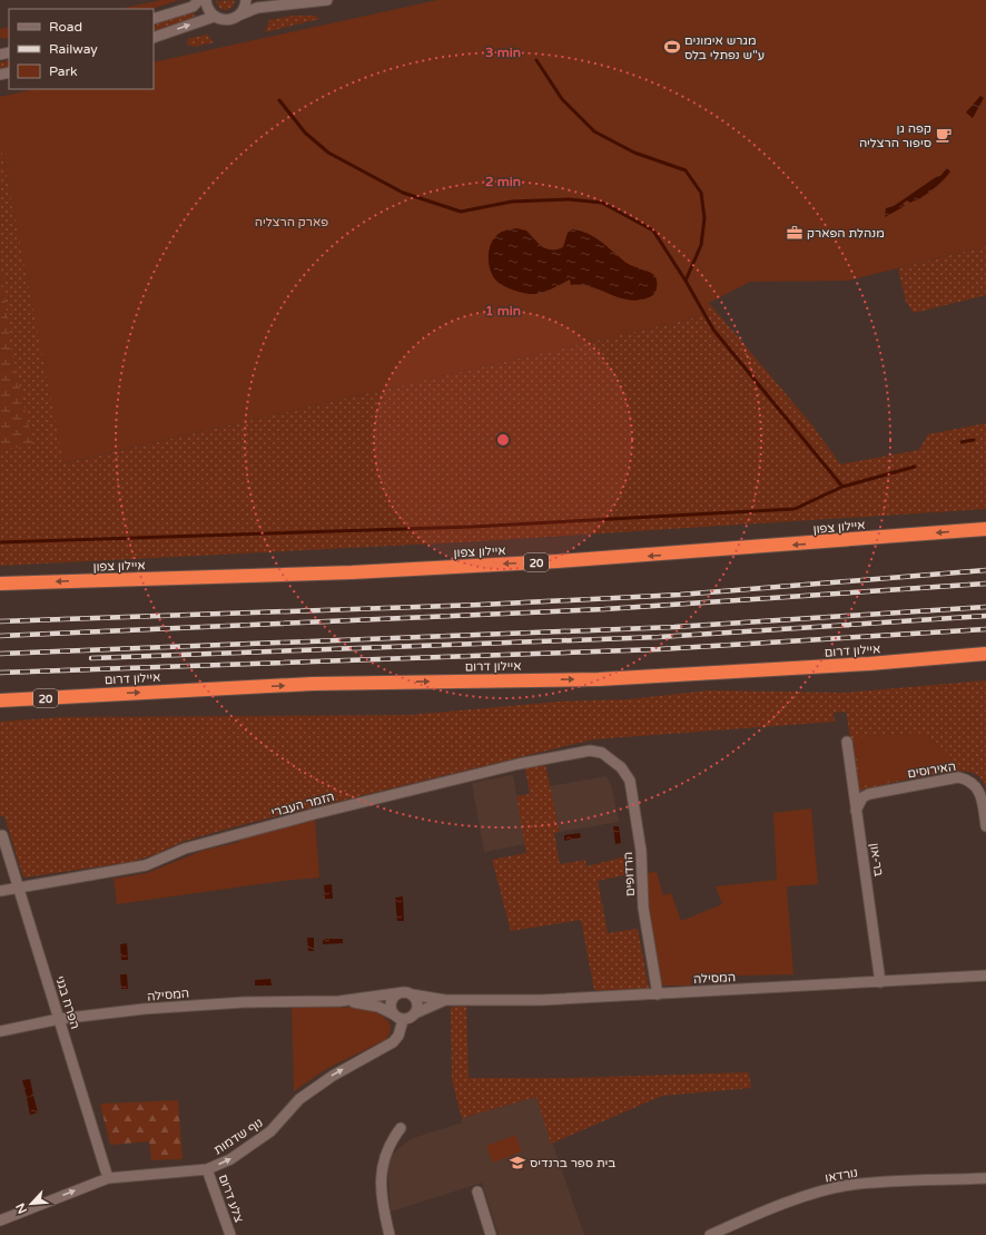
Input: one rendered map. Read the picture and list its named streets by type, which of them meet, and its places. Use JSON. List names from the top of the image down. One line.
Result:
{"streets":{"highway":["איילון צפון","20","איילון דרום"],"street":["האירוסים","הזמר העברי","בר-און","הרדופים","המסילה","הפרח בגני","נוף שדמות","נורדאו","צלע דרום"]},"crossings":[["האירוסים","בר-און"],["הזמר העברי","הרדופים"],["הזמר העברי","הפרח בגני"],["בר-און","המסילה"],["הרדופים","המסילה"],["המסילה","הפרח בגני"],["המסילה","נוף שדמות"],["הפרח בגני","נוף שדמות"],["נוף שדמות","צלע דרום"]],"one_way":["איילון צפון","איילון דרום","נוף שדמות"],"parks":["פארק הרצליה"],"places":{"sports":["מגרש אימונים ע\"ש נפתלי בלס"],"cafe":["קפה גן סיפור הרצליה"],"office":["מנהלת הפארק"],"school or university":["בית ספר ברנדיס"]},"legend":["Road","Railway","Park"],"north":"bottom left","rings":["3 min","2 min","1 min"]}
